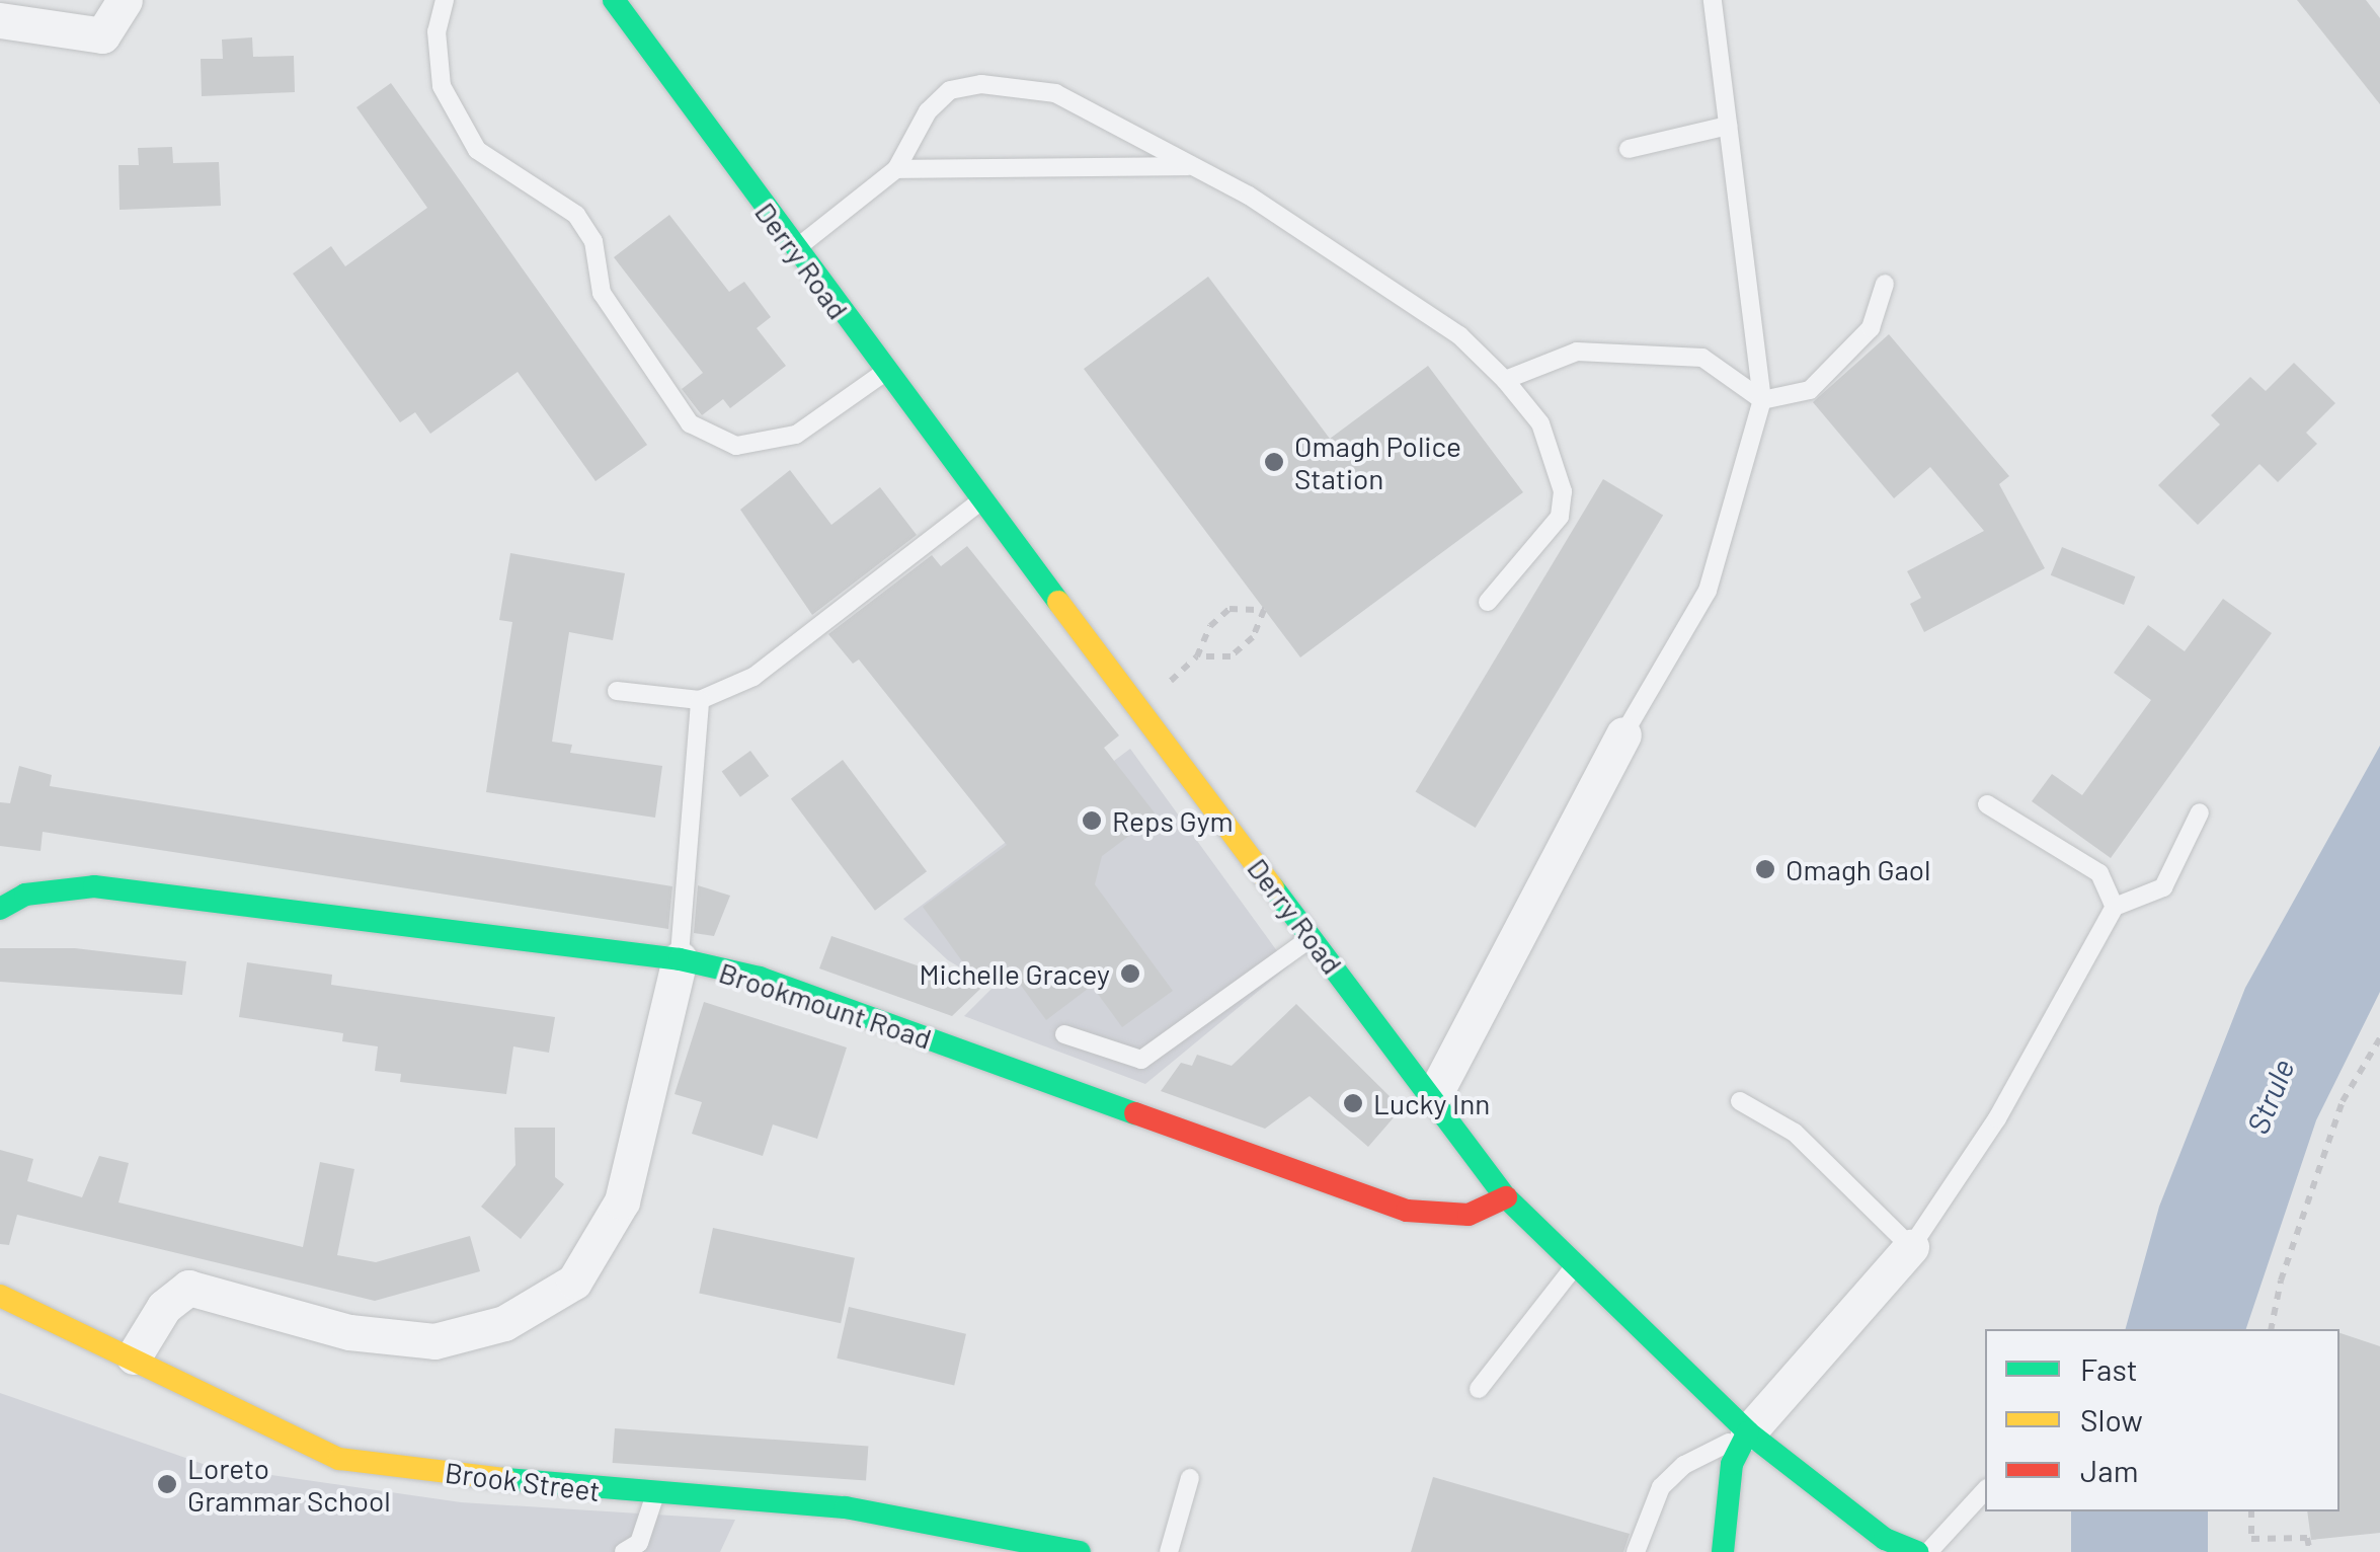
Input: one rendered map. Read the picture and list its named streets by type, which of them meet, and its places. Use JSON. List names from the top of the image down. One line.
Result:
{"streets":{"street":["Derry Road","Brookmount Road","Brook Street"]},"crossings":[["Derry Road","Brookmount Road"]],"water":["Strule"],"places":["Omagh Police Station","Reps Gym","Omagh Gaol","Michelle Gracey","Lucky Inn","Loreto Grammar School"],"legend":["Fast","Slow","Jam"]}
